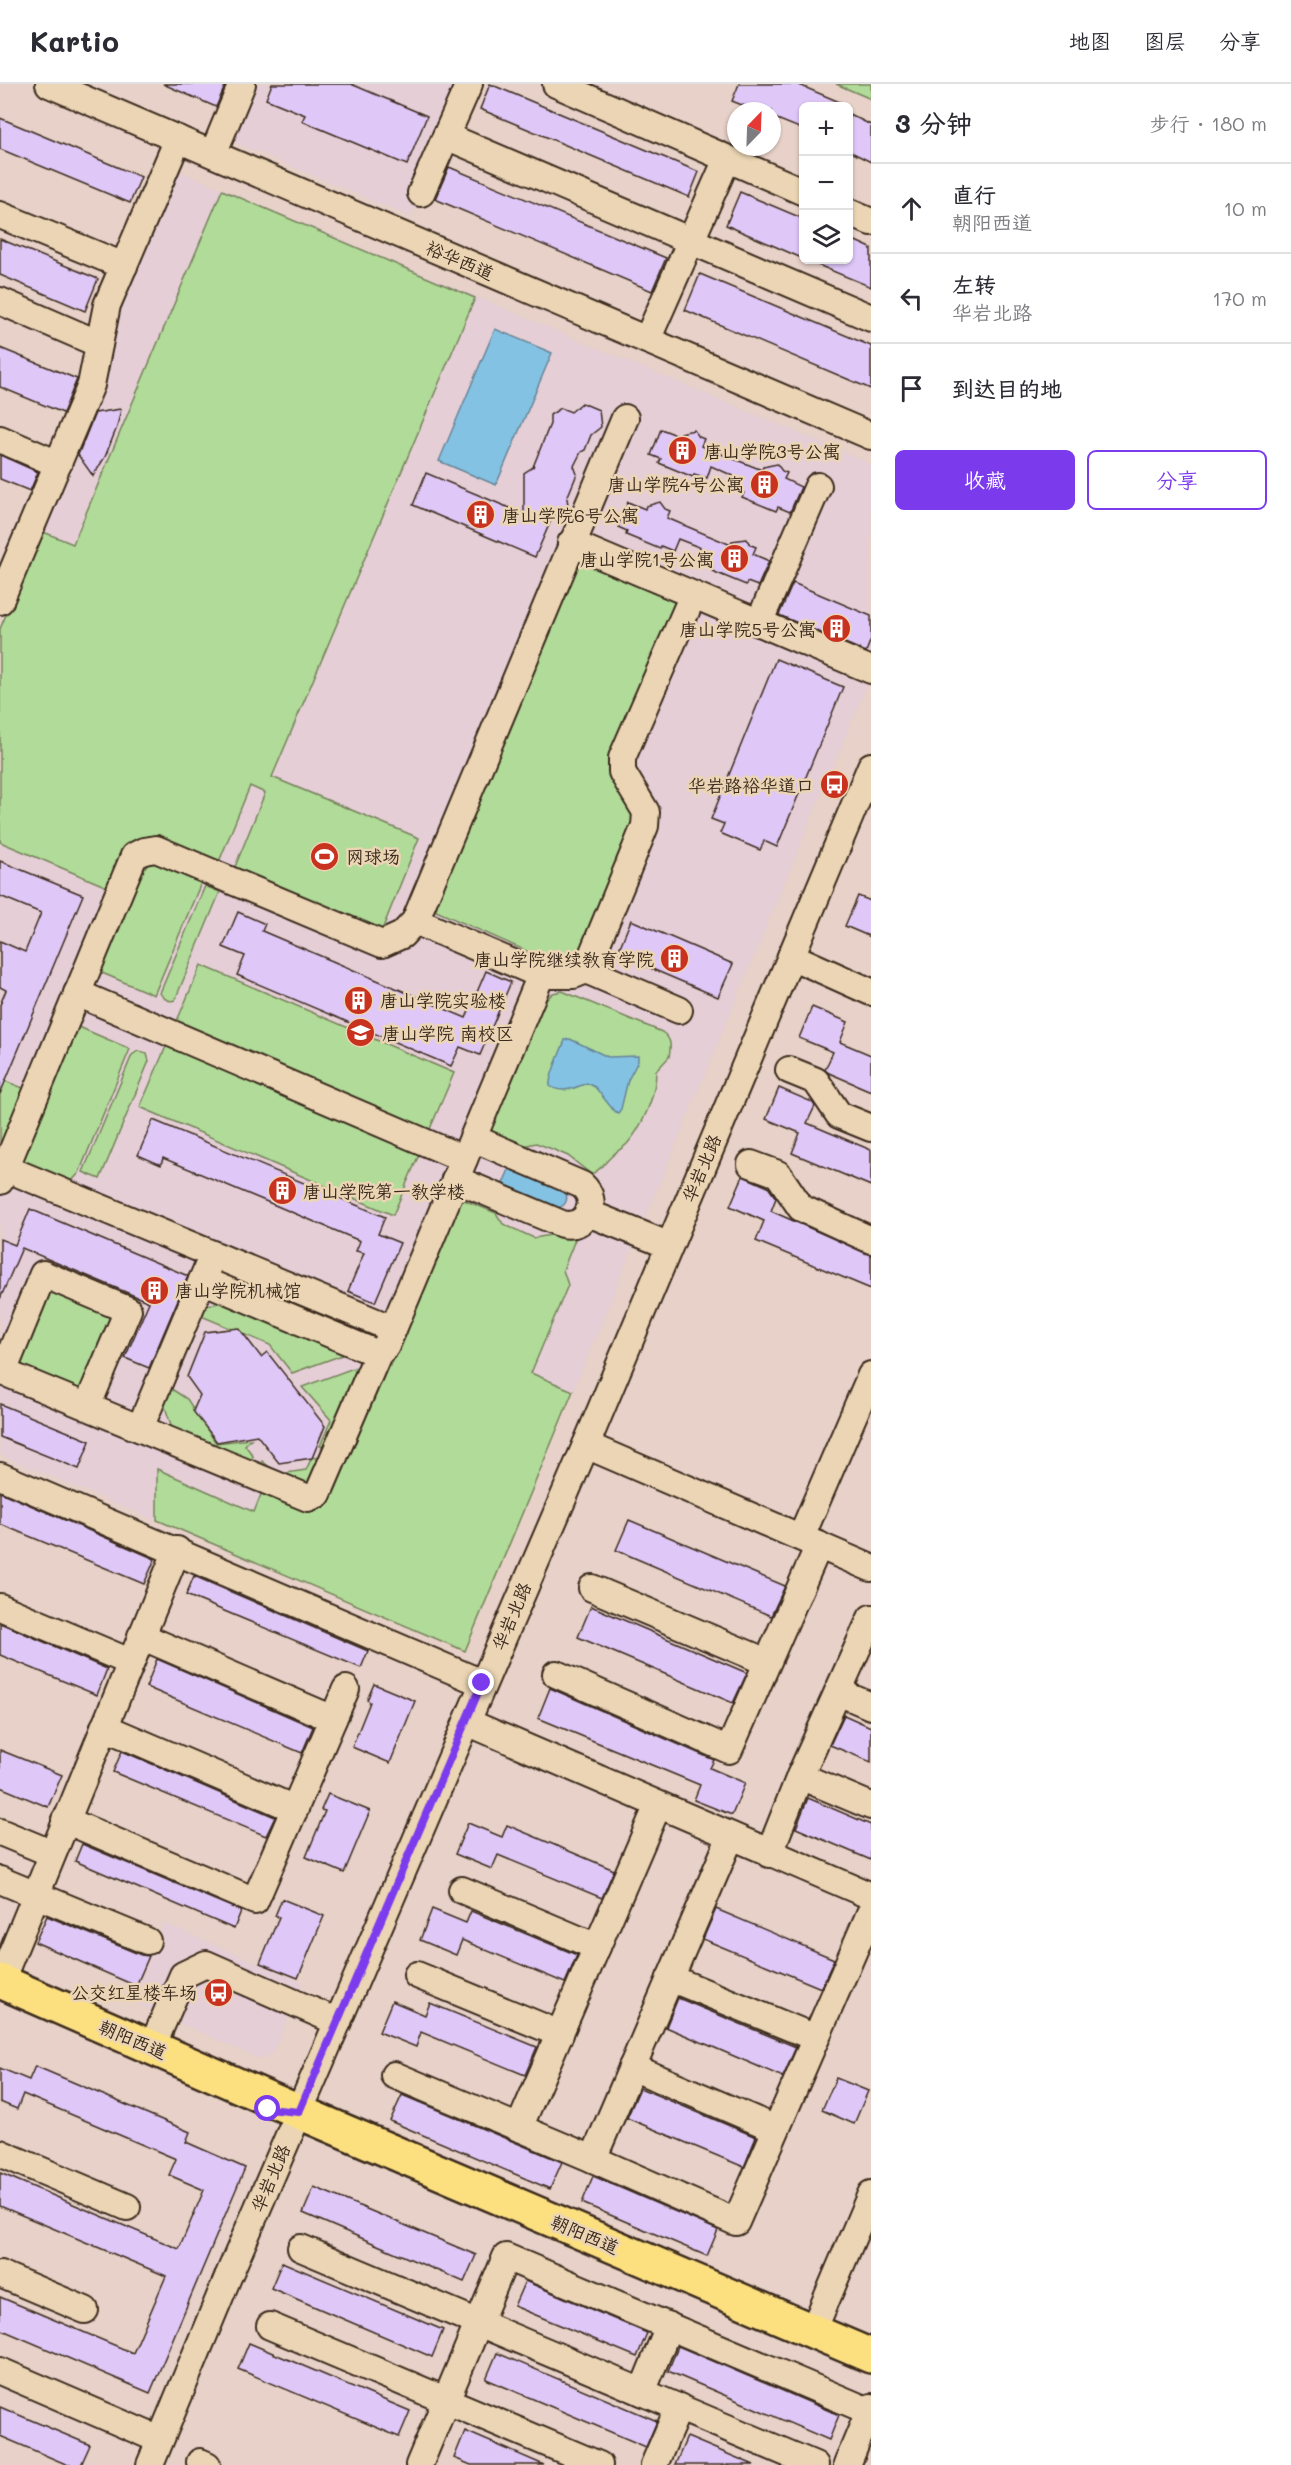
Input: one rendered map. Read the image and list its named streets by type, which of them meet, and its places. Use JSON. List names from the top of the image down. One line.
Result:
{"streets":{"main road":["朝阳西道"],"street":["裕华西道","华岩北路"]},"crossings":[["华岩北路","朝阳西道"]],"places":{"building":["唐山学院3号公寓","唐山学院4号公寓","唐山学院6号公寓","唐山学院1号公寓","唐山学院5号公寓","唐山学院继续教育学院","唐山学院实验楼","唐山学院第一教学楼","唐山学院机械馆"],"bus stop":["华岩路裕华道口","公交红星楼车场"],"sports":["网球场"],"school or university":["唐山学院 南校区"]},"north":"top right","page":{"header":"Kartio","nav":["地图","图层","分享"],"heading":["3 分钟","步行 · 180 m"],"map_buttons":["+","−"],"list":[["直行","朝阳西道","10 m"],["左转","华岩北路","170 m"],"到达目的地"],"buttons":["收藏","分享"]}}
